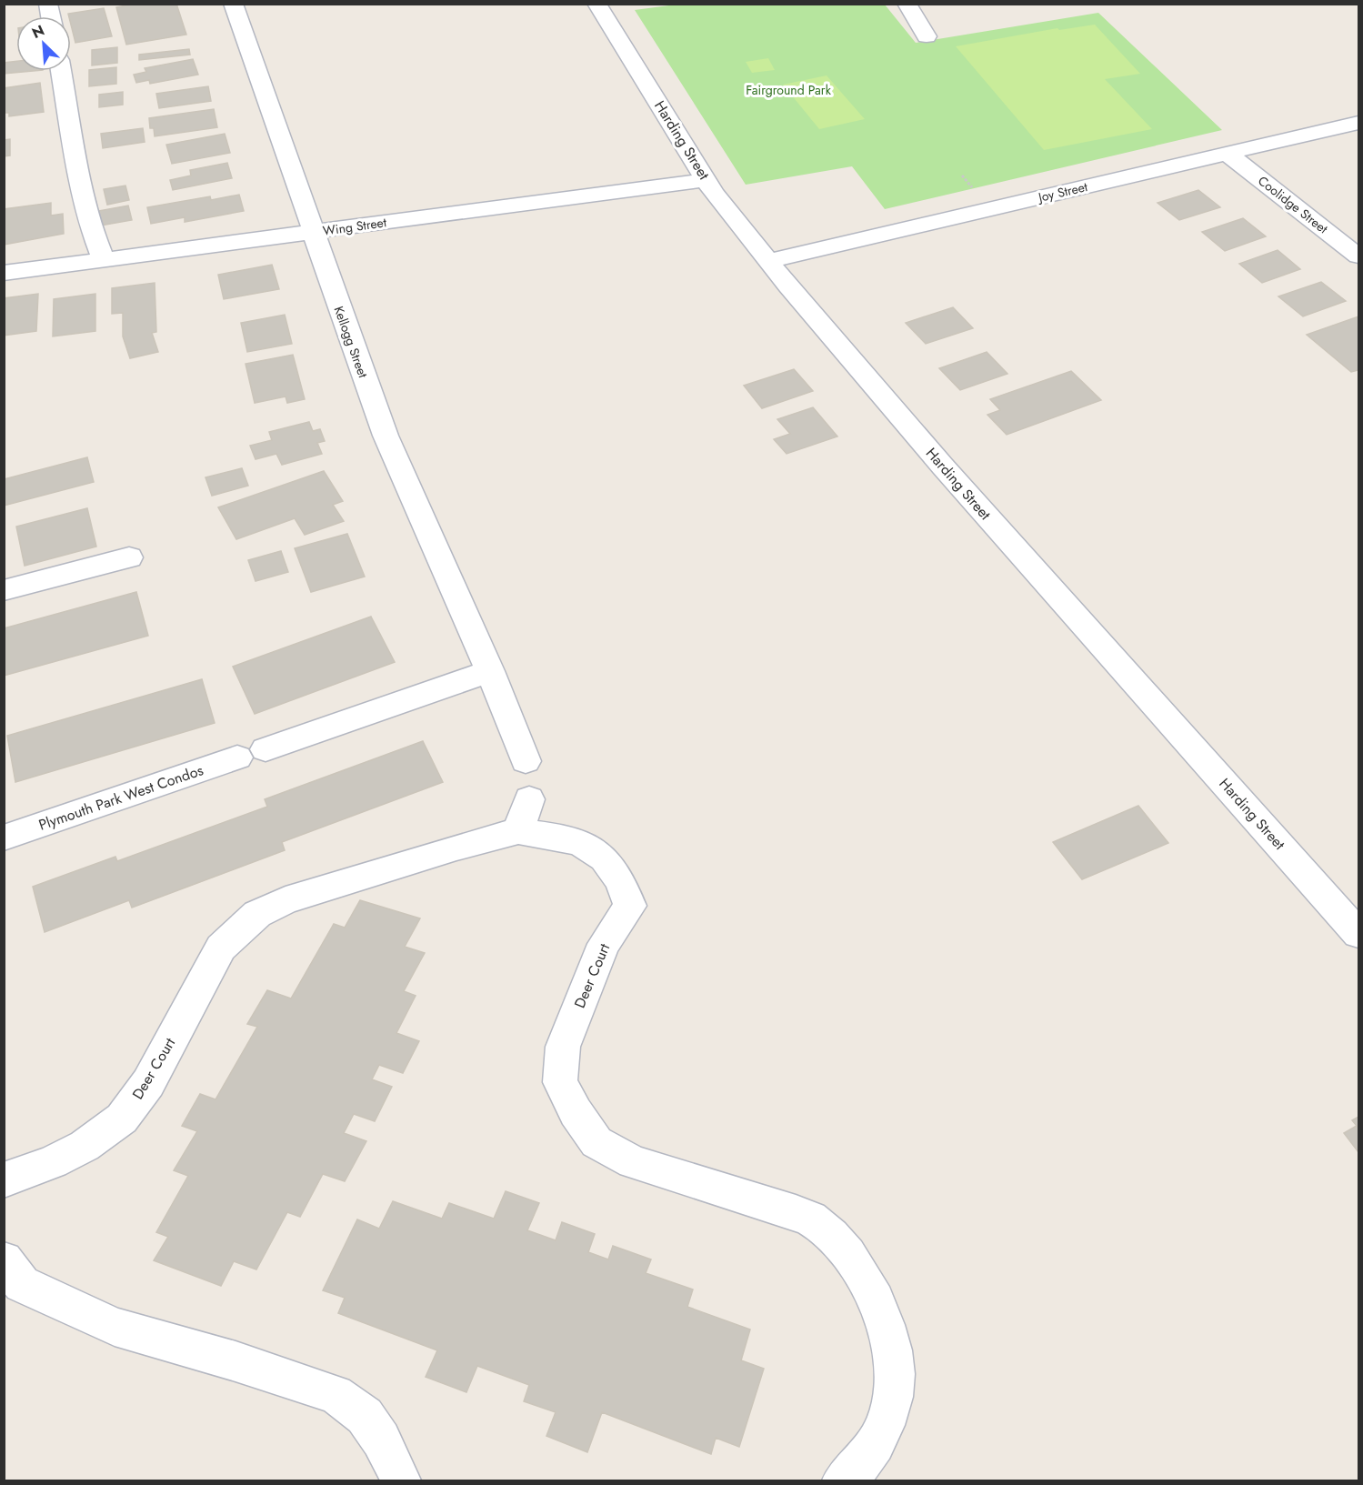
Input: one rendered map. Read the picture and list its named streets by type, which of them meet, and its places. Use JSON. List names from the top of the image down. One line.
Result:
{"streets":{"street":["Harding Street","Joy Street","Coolidge Street","Wing Street","Kellogg Street","Plymouth Park West Condos","Deer Court"]},"crossings":[["Harding Street","Joy Street"],["Harding Street","Wing Street"],["Joy Street","Coolidge Street"],["Wing Street","Kellogg Street"],["Kellogg Street","Plymouth Park West Condos"]],"parks":["Fairground Park"],"north":"top left"}
